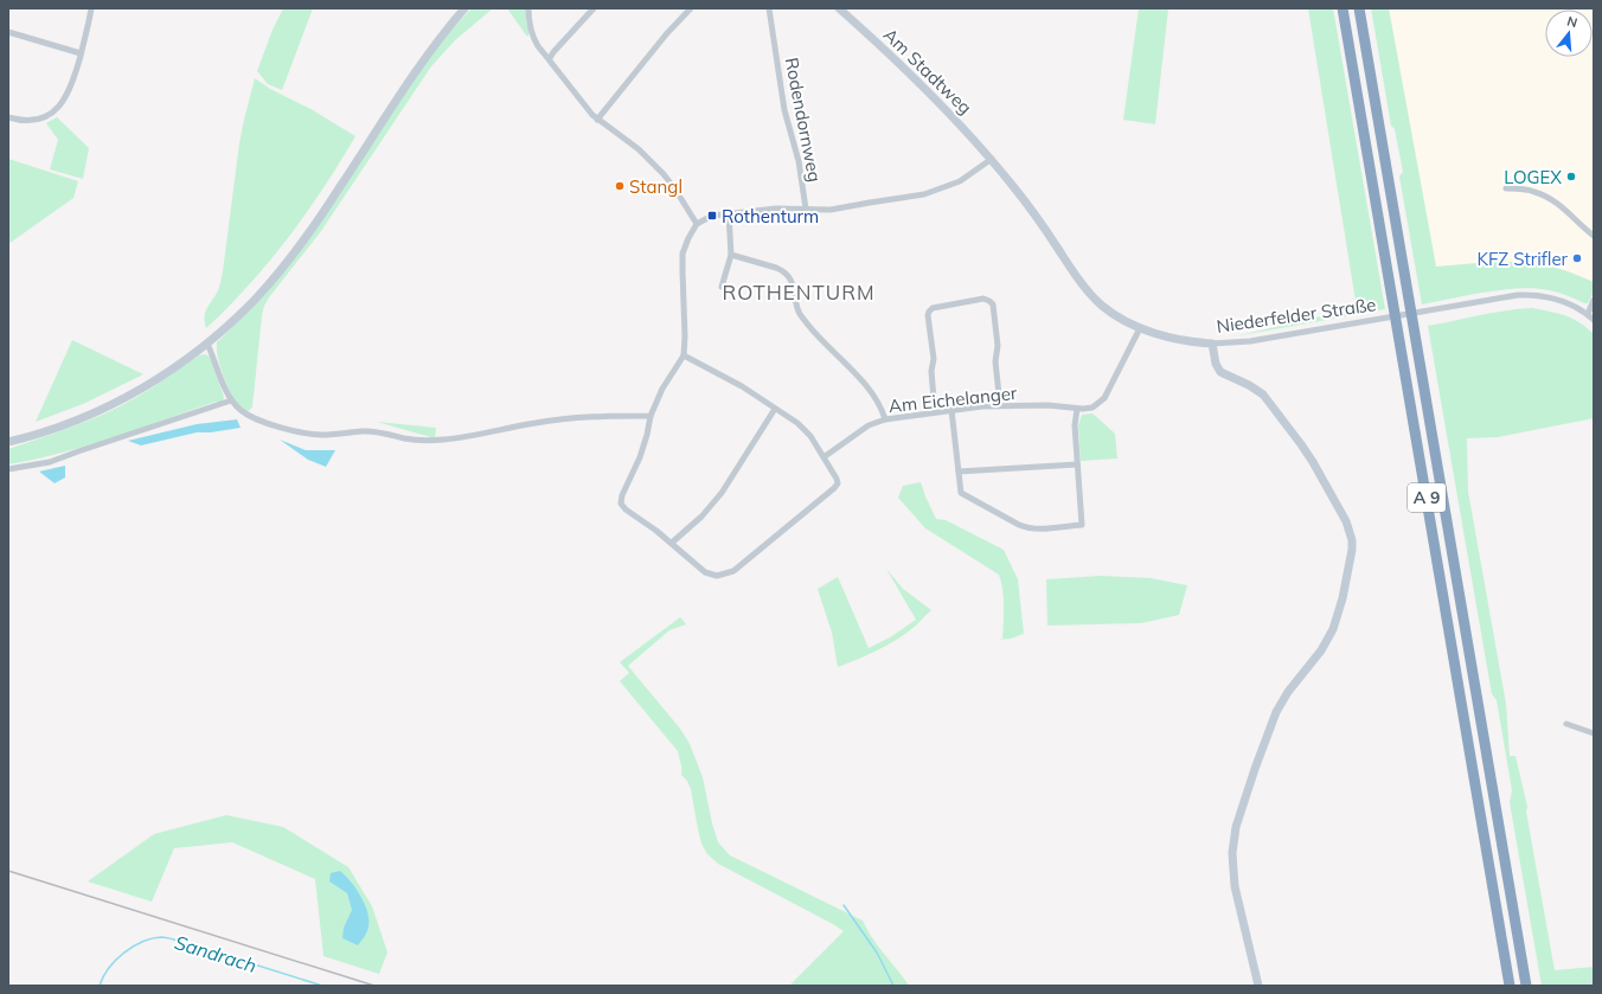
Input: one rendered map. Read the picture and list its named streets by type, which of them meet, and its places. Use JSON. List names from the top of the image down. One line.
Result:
{"streets":{"highway":["A 9"],"street":["Am Stadtweg","Rodendornweg","Niederfelder Straße","Am Eichelanger"]},"crossings":[["Am Stadtweg","Niederfelder Straße"],["Niederfelder Straße","Am Eichelanger"]],"districts":["ROTHENTURM"],"water":["Sandrach"],"places":{"other":["LOGEX","Stangl","KFZ Strifler"],"transit":["Rothenturm"]},"north":"top"}
